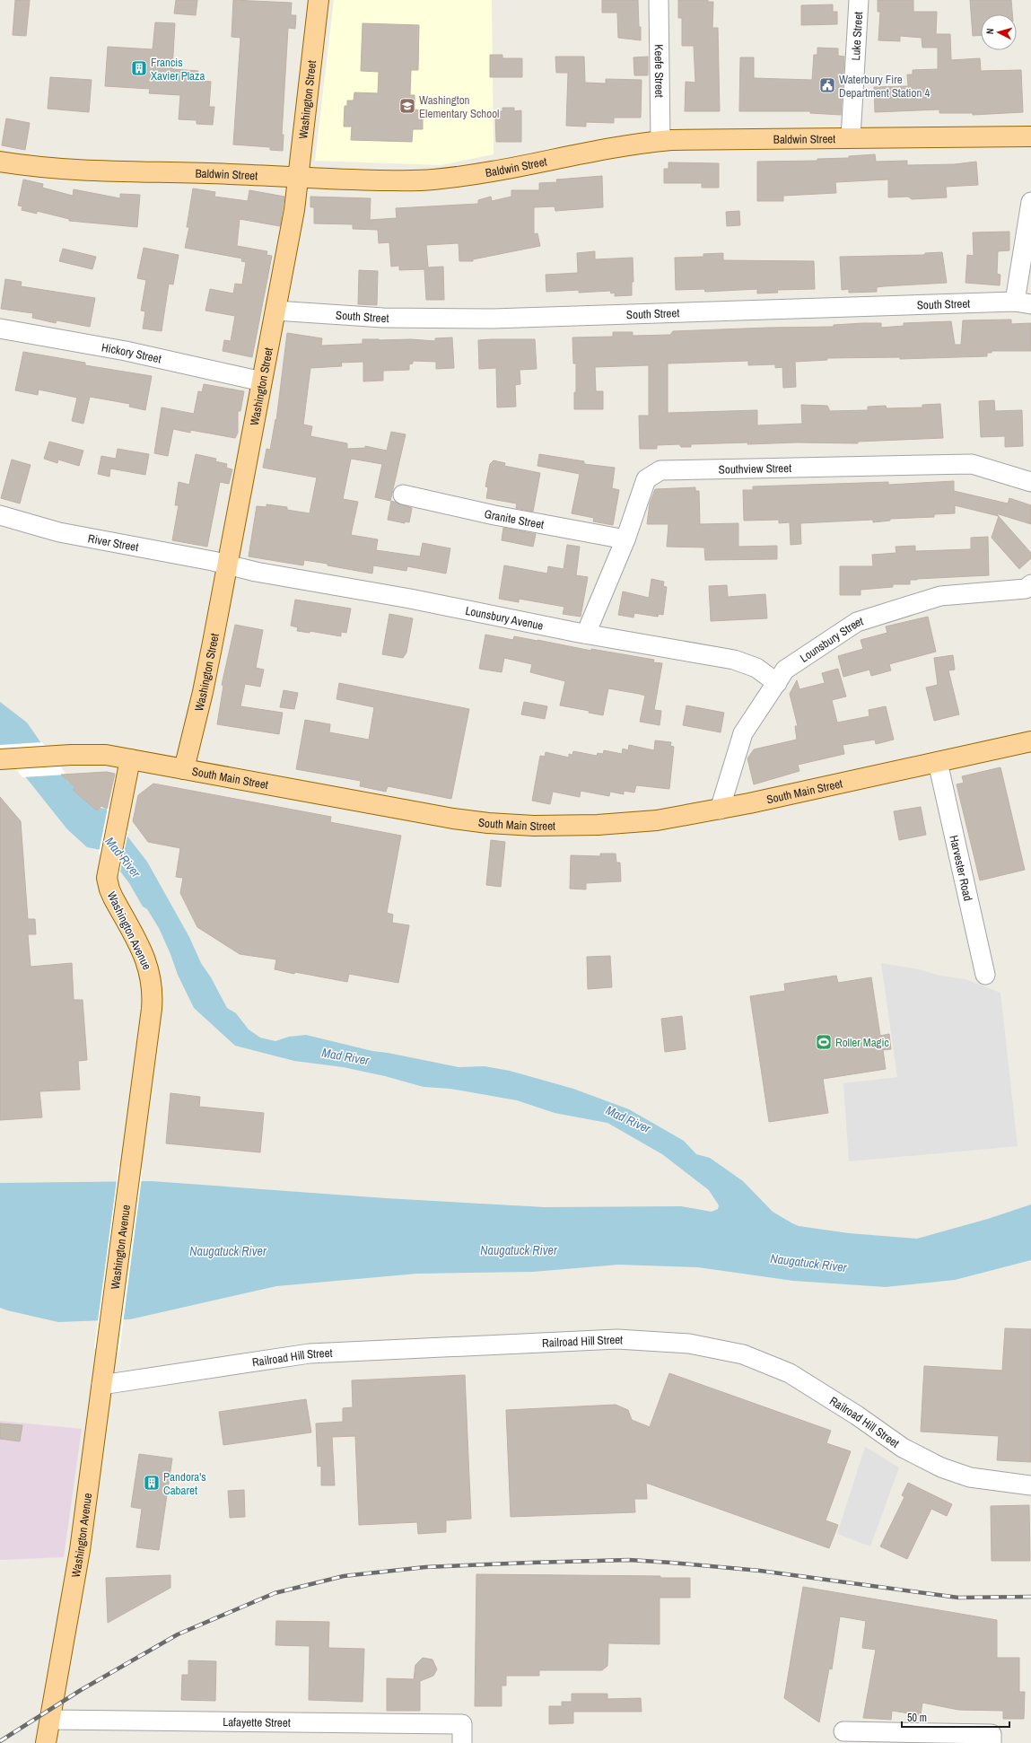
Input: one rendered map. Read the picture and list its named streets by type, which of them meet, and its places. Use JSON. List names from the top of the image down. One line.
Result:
{"streets":{"main road":["Washington Street","Baldwin Street","South Main Street","Washington Avenue"],"street":["Luke Street","Keefe Street","South Street","Hickory Street","Southview Street","Granite Street","River Street","Lounsbury Avenue","Lounsbury Street","Harvester Road","Railroad Hill Street","Lafayette Street"]},"crossings":[["Luke Street","Baldwin Street"],["Keefe Street","Baldwin Street"],["Washington Street","Baldwin Street"],["Washington Street","South Street"],["Washington Street","Hickory Street"],["Washington Street","River Street"],["Washington Street","Lounsbury Avenue"],["Washington Street","South Main Street"],["Southview Street","Granite Street"],["Southview Street","Lounsbury Avenue"],["River Street","Lounsbury Avenue"],["Lounsbury Avenue","Lounsbury Street"],["Lounsbury Street","South Main Street"],["South Main Street","Harvester Road"],["South Main Street","Washington Avenue"],["Washington Avenue","Railroad Hill Street"],["Washington Avenue","Lafayette Street"]],"water":["Mad River","Naugatuck River"],"places":{"building":["Francis Xavier Plaza","Pandora's Cabaret"],"public building":["Waterbury Fire Department Station 4"],"school or university":["Washington Elementary School"],"sports":["Roller Magic"]},"scale_bar":"50 m","north":"left"}
